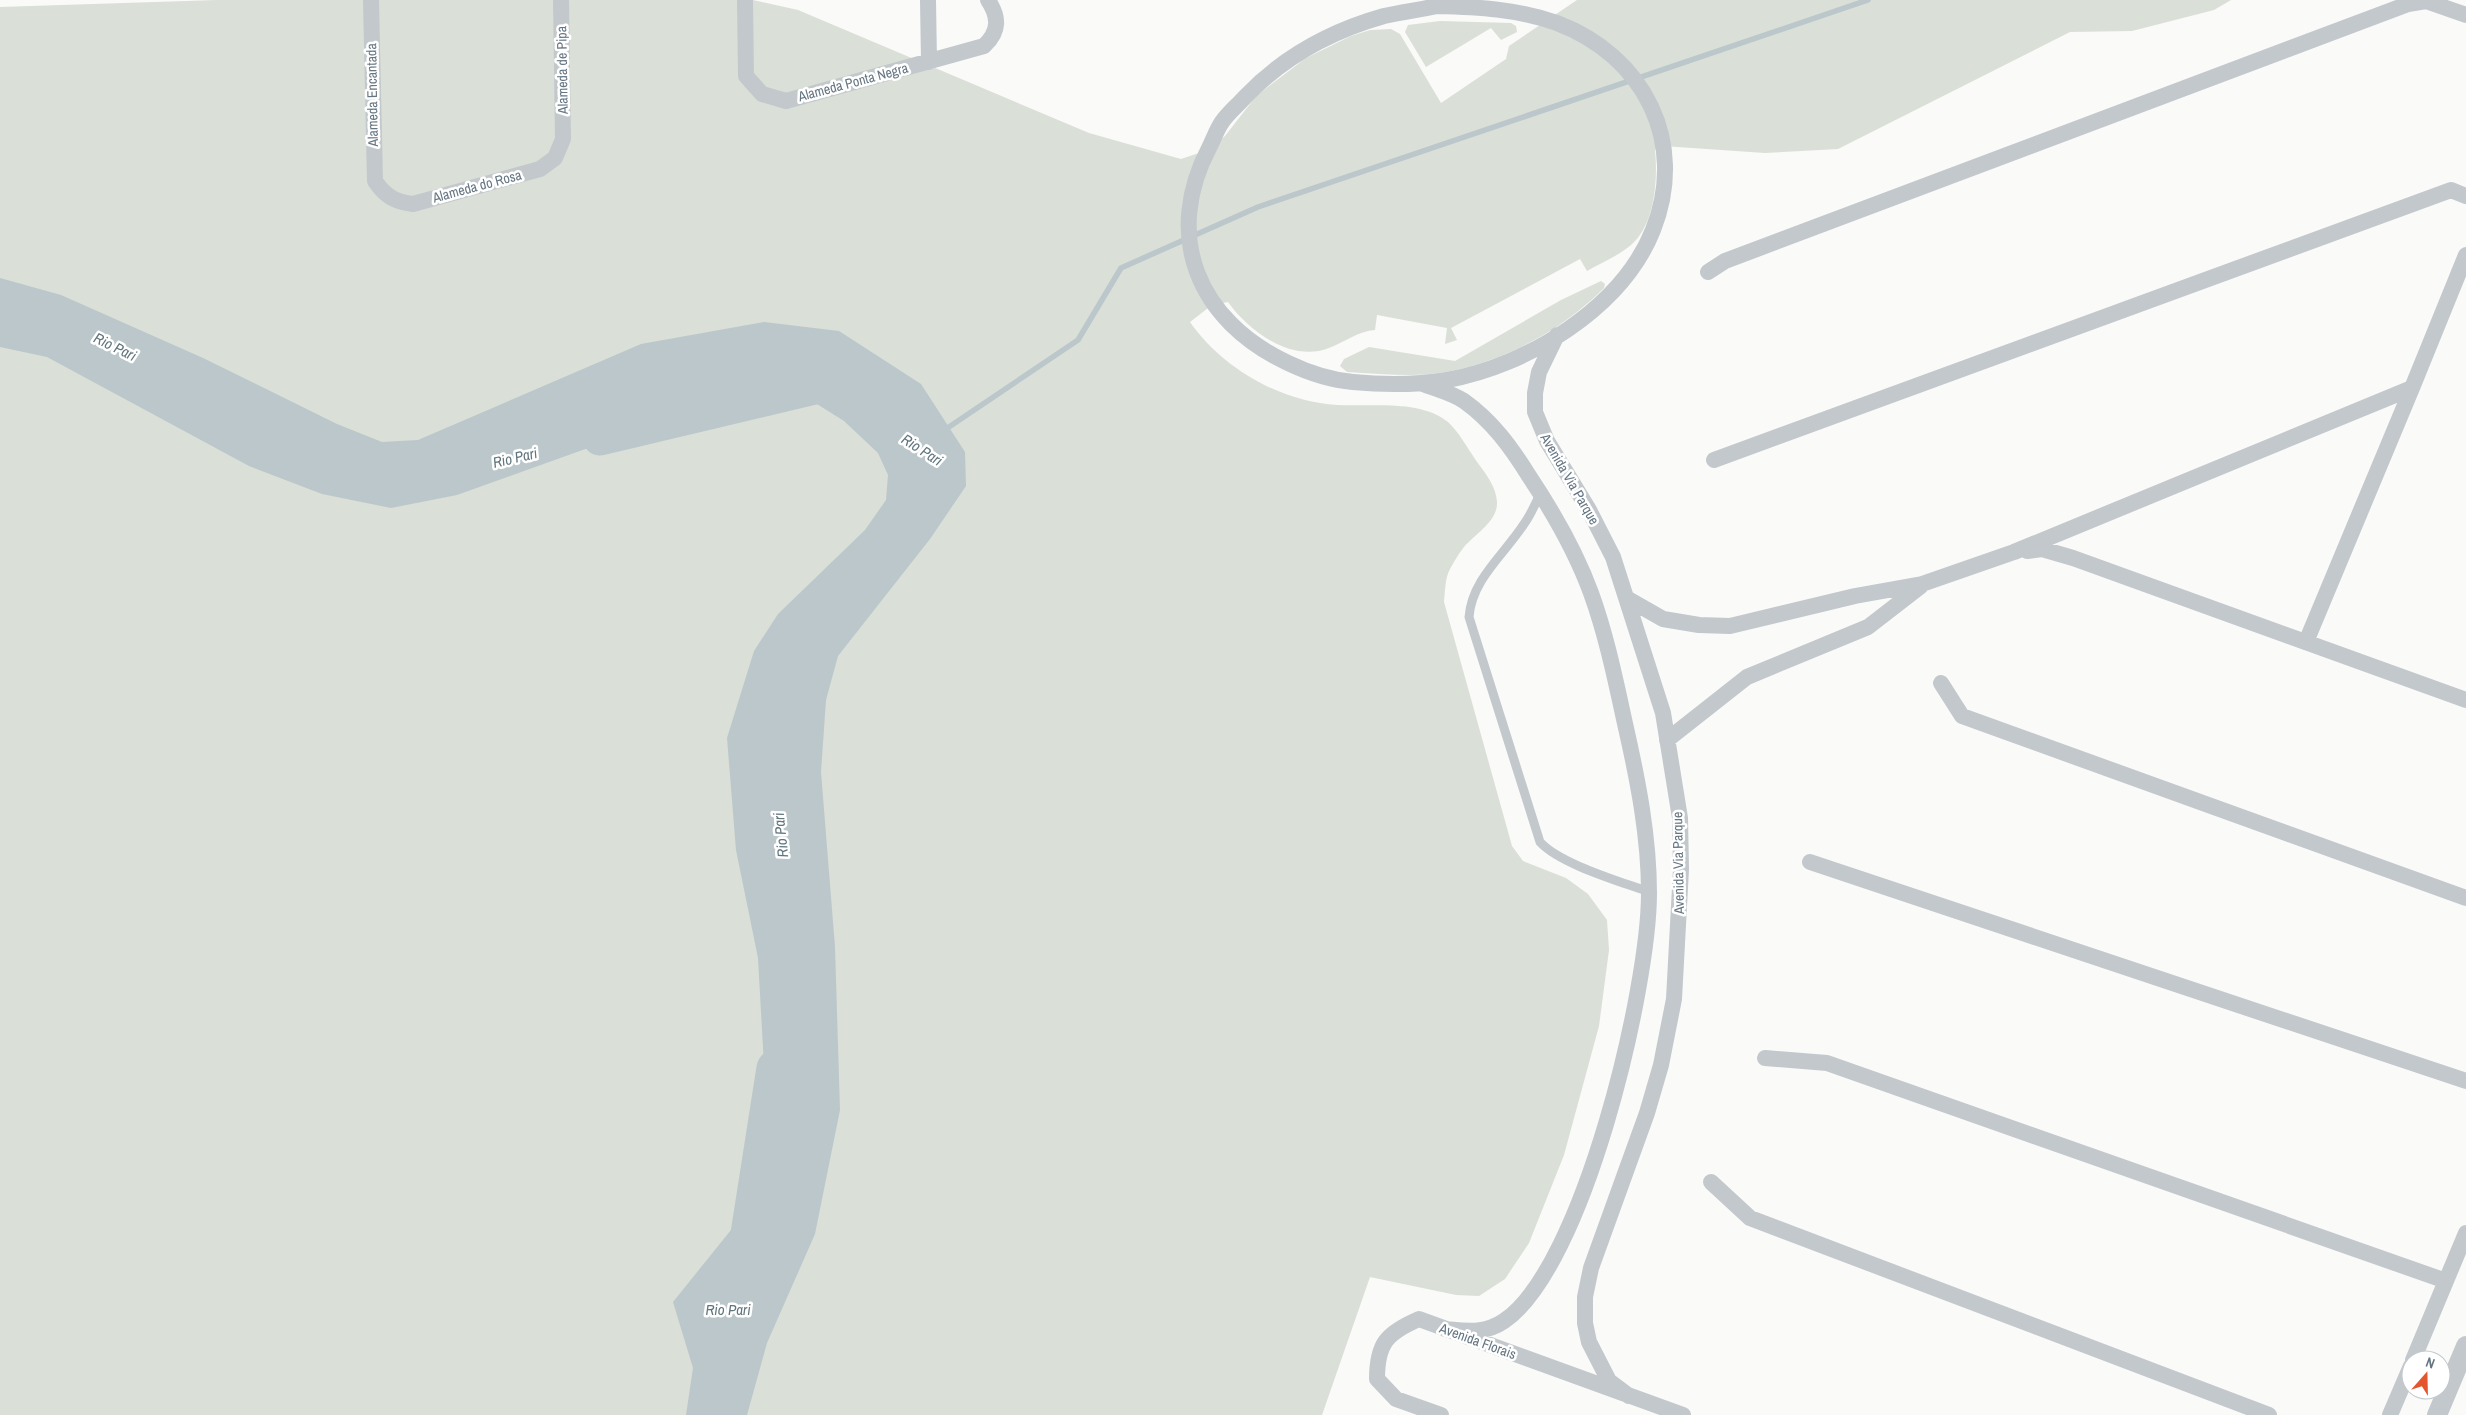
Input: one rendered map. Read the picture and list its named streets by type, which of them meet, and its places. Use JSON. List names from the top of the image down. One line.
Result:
{"streets":{"street":["Alameda de Pipa","Alameda Ponta Negra","Alameda Encantada","Alameda do Rosa","Avenida Via Parque","Avenida Florais"]},"crossings":[["Alameda de Pipa","Alameda do Rosa"],["Alameda Encantada","Alameda do Rosa"],["Avenida Via Parque","Avenida Florais"]],"water":["Rio Pari"],"north":"top"}
